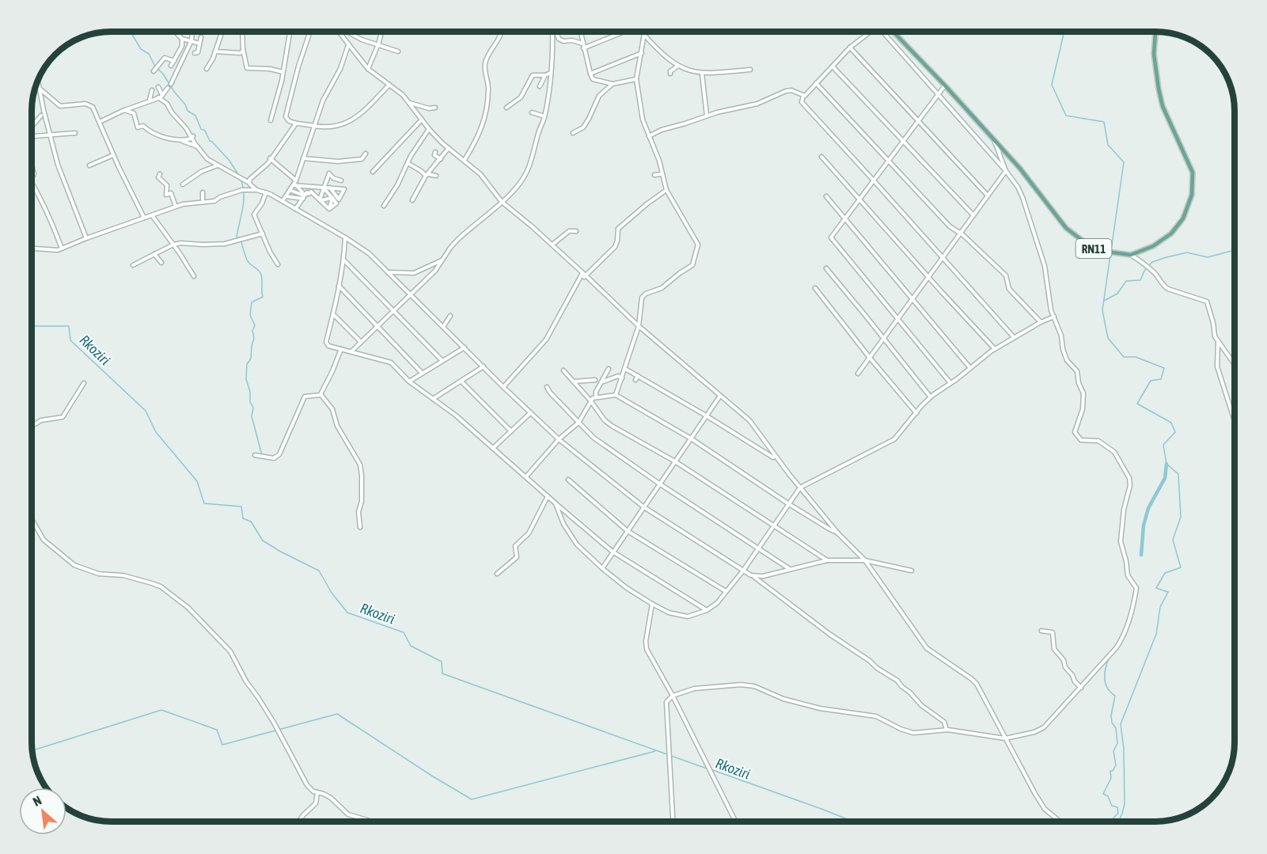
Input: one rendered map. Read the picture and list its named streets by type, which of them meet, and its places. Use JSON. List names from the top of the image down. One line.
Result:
{"streets":{"main road":["RN11"]},"water":["Rkoziri"],"north":"top left"}
